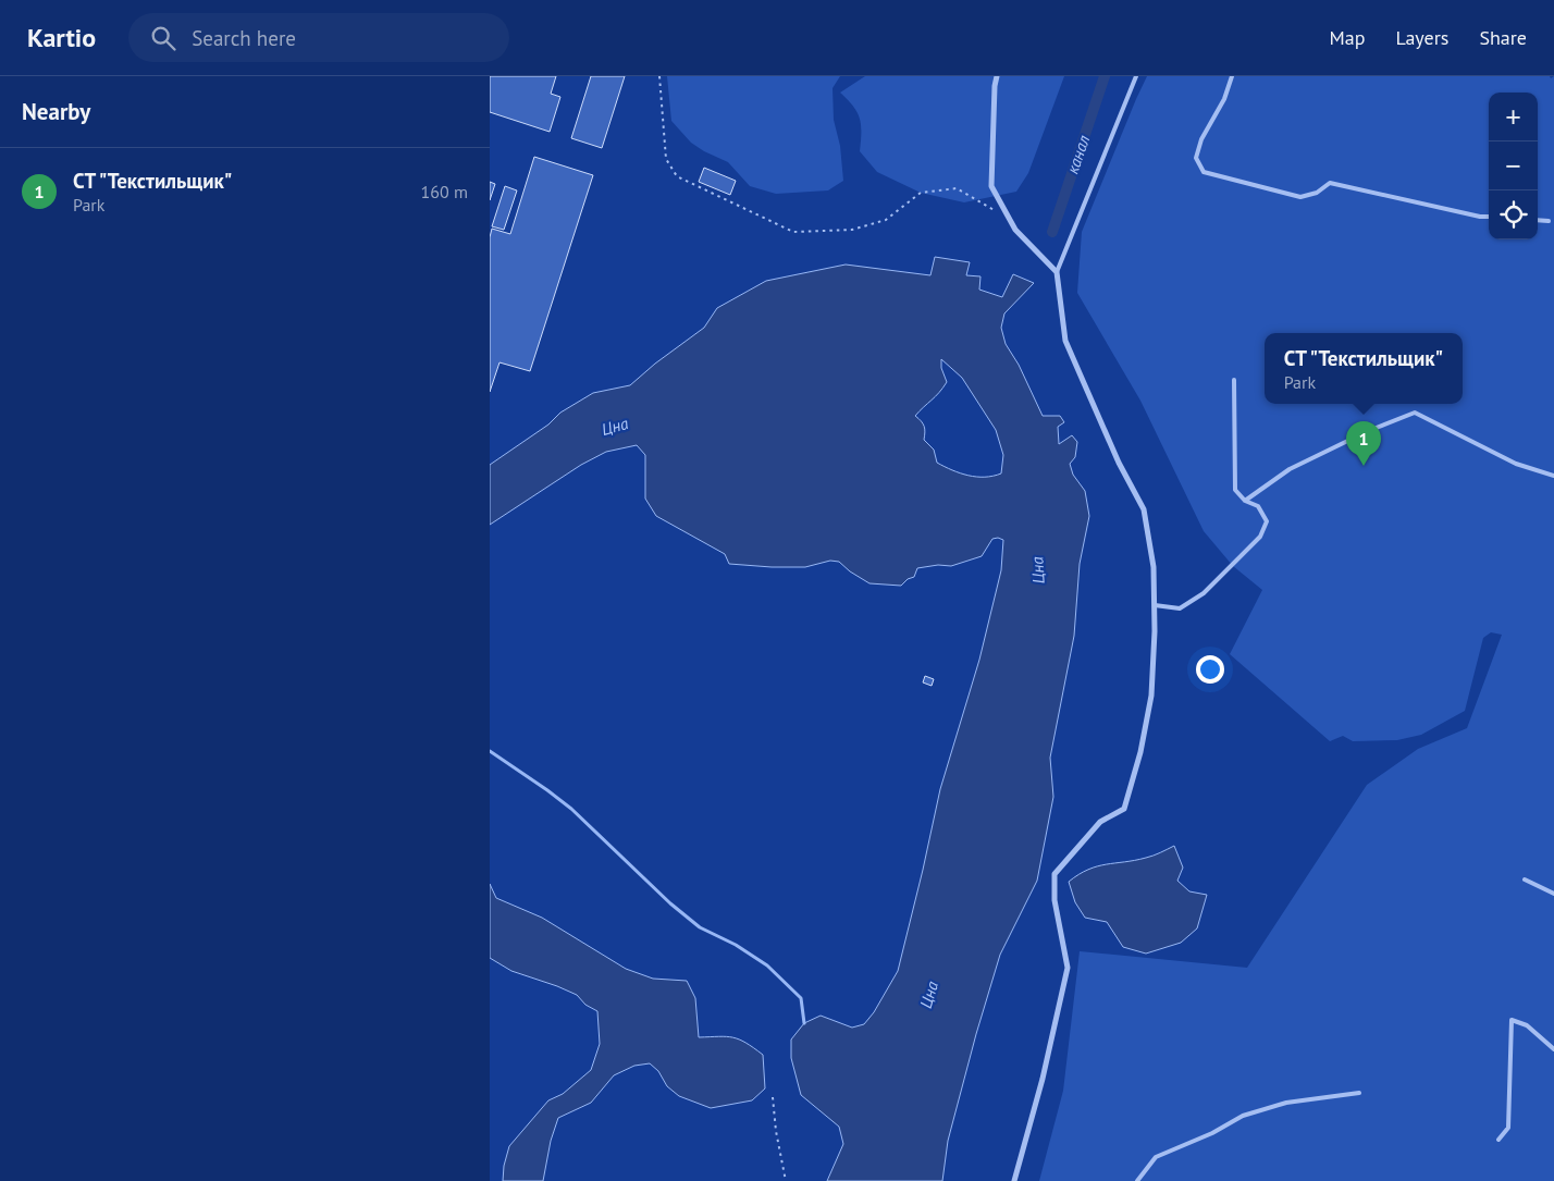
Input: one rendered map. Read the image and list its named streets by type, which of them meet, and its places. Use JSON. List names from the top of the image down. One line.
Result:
{"water":["канал","Цна"],"page":{"header":"Kartio","search":"Search here","nav":["Map","Layers","Share"],"heading":"Nearby","map_buttons":["+","−"],"list":[{"mark":"1","name":"СТ \"Текстильщик\"","note":"Park","value":"160 m"}],"popup":["СТ \"Текстильщик\"","Park"],"pins":"1"}}
